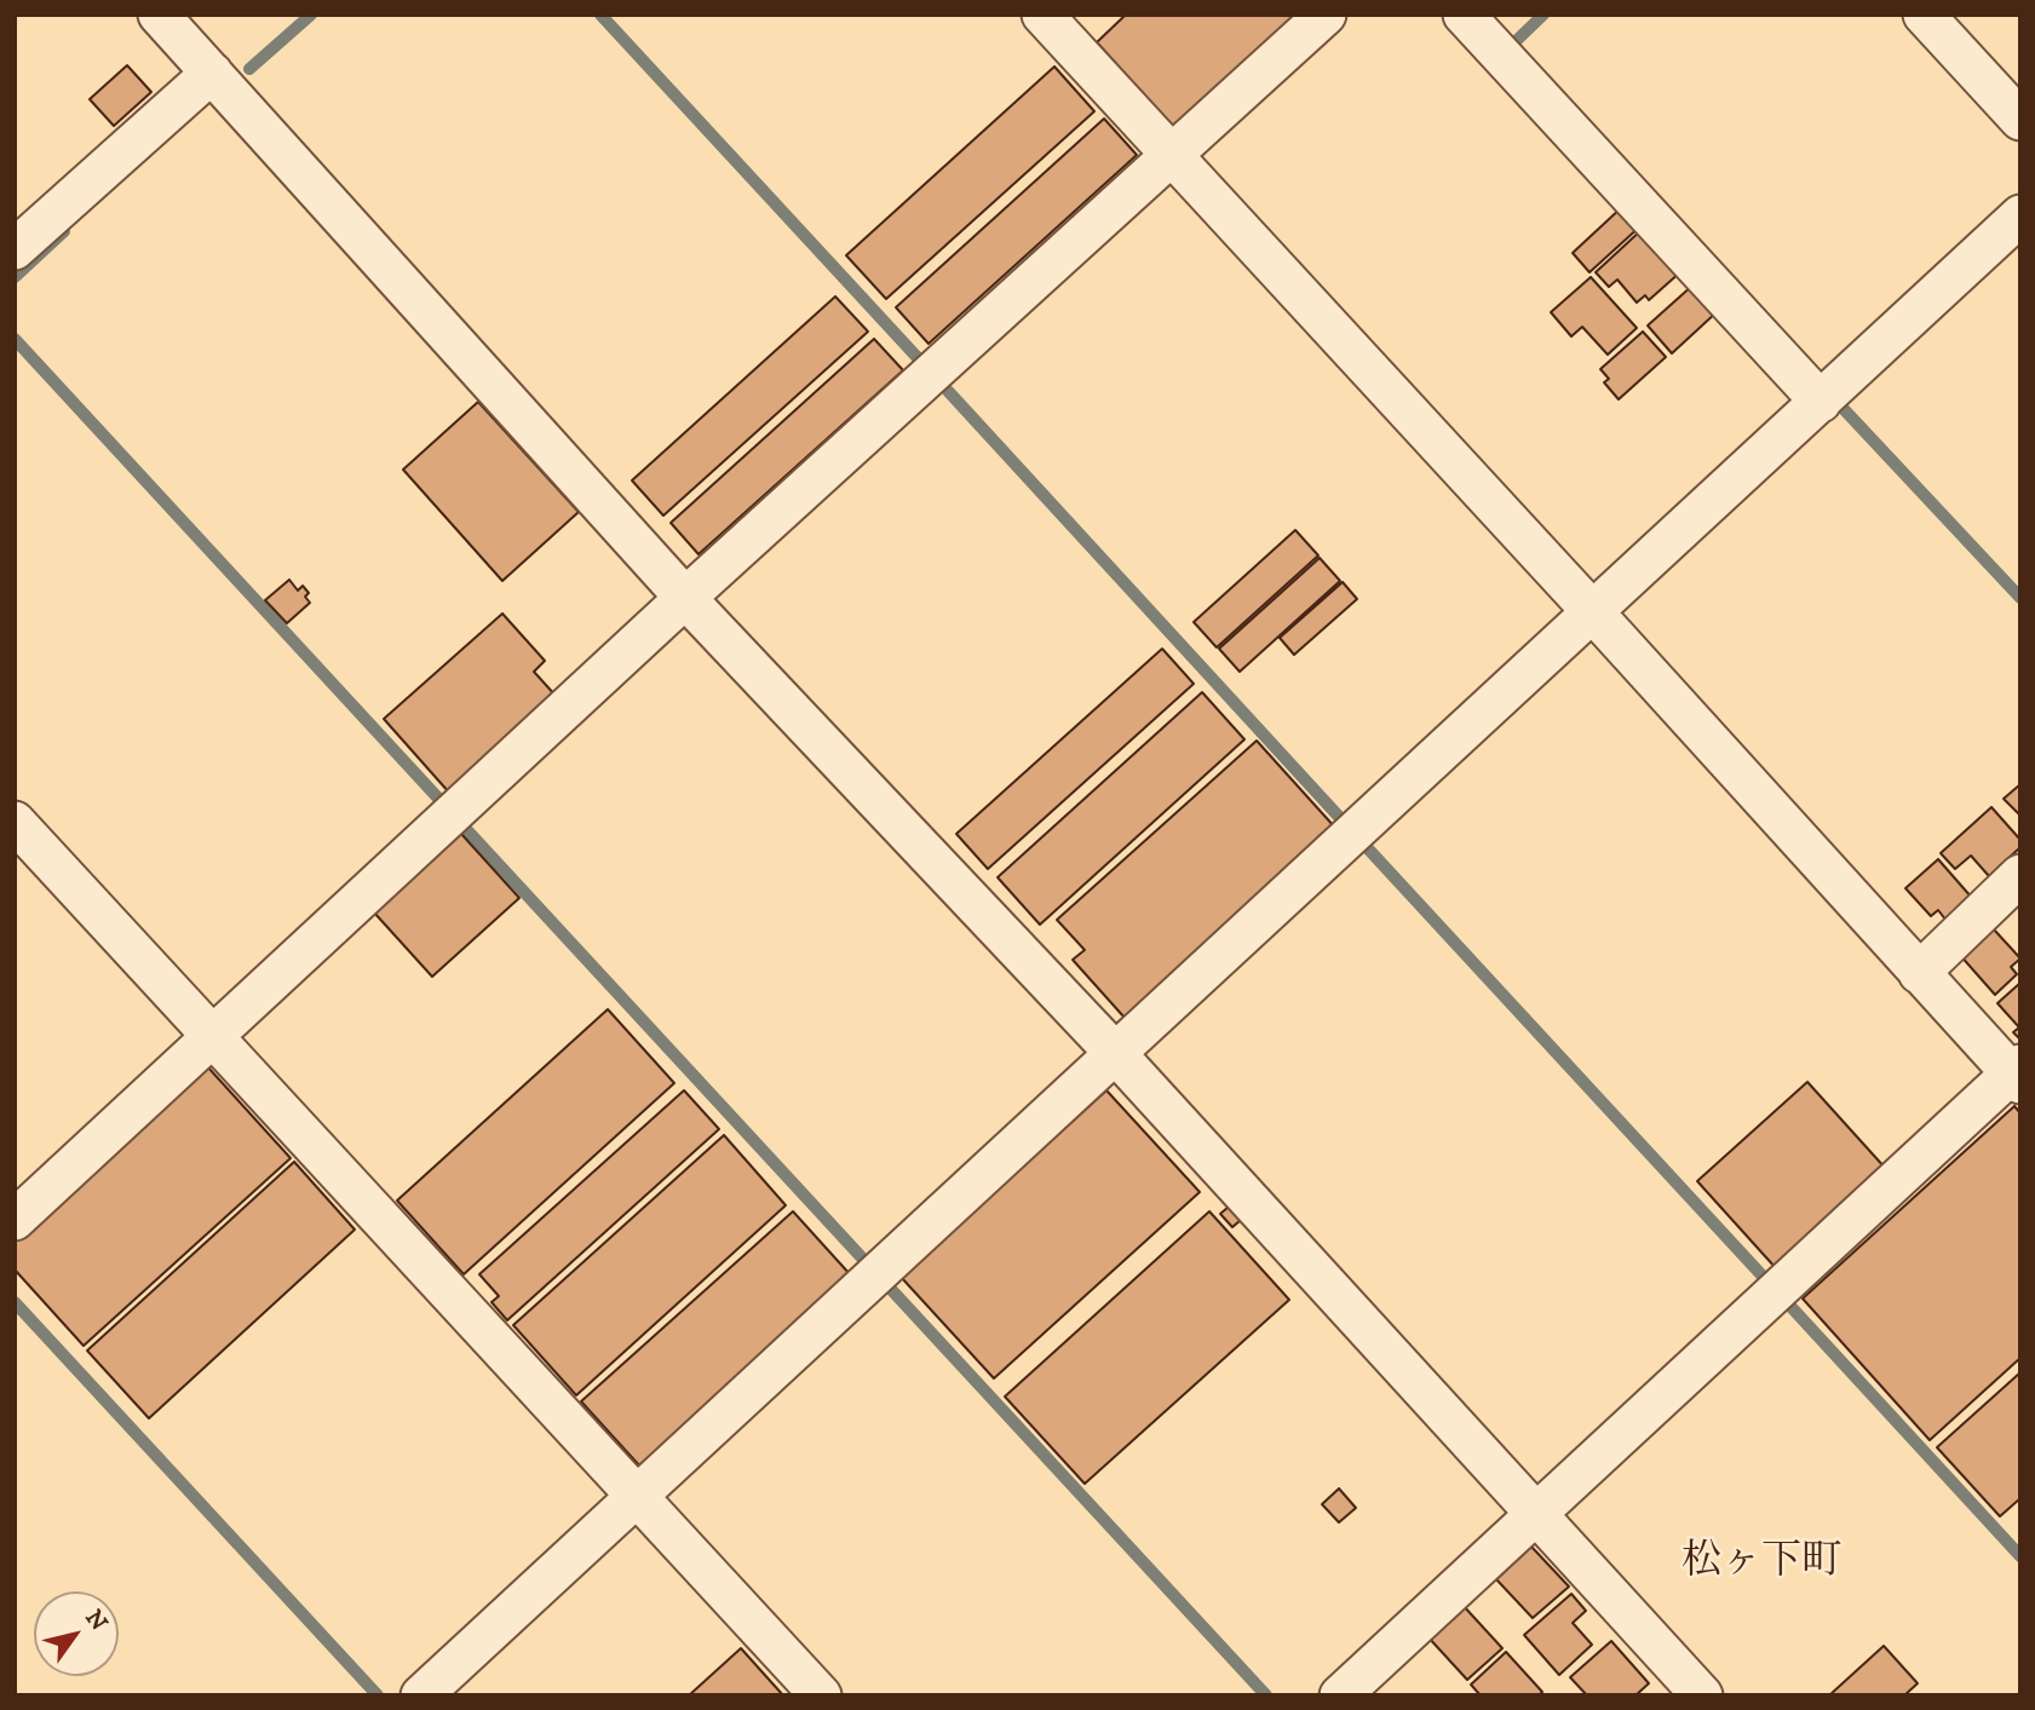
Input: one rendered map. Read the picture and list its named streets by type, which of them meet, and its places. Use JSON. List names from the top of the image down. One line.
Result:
{"districts":["松ヶ下町"],"north":"top right"}
